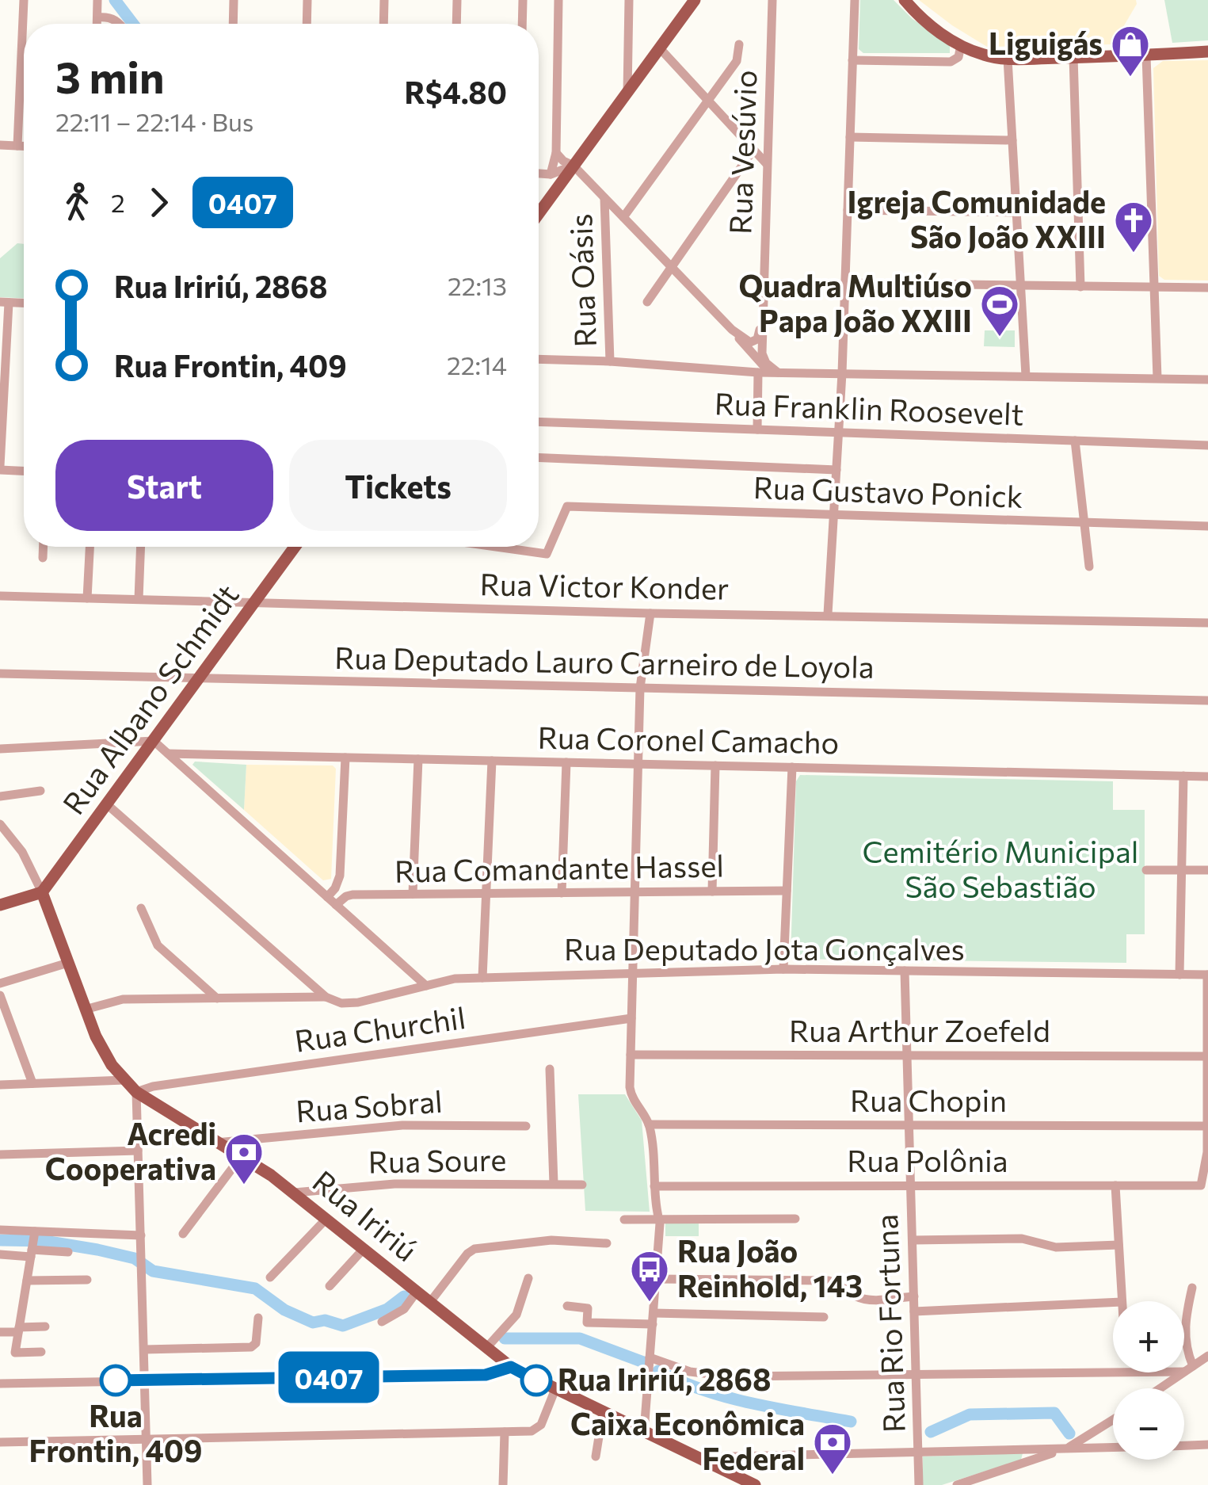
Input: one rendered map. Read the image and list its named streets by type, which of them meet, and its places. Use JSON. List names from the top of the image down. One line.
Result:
{"streets":{"main road":["Rua Albano Schmidt","Rua Iririú"],"street":["Rua Vesúvio","Rua Oásis","Rua Franklin Roosevelt","Rua Gustavo Ponick","Rua Victor Konder","Rua Deputado Lauro Carneiro de Loyola","Rua Coronel Camacho","Rua Comandante Hassel","Rua Deputado Jota Gonçalves","Rua Churchil","Rua Arthur Zoefeld","Rua Chopin","Rua Sobral","Rua Soure","Rua Polônia","Rua Rio Fortuna"]},"crossings":[["Rua Victor Konder","Rua Albano Schmidt"],["Rua Deputado Lauro Carneiro de Loyola","Rua Albano Schmidt"],["Rua Albano Schmidt","Rua Iririú"],["Rua Deputado Jota Gonçalves","Rua Iririú"],["Rua Deputado Jota Gonçalves","Rua Rio Fortuna"],["Rua Churchil","Rua Iririú"],["Rua Arthur Zoefeld","Rua Rio Fortuna"],["Rua Chopin","Rua Polônia"],["Rua Chopin","Rua Rio Fortuna"],["Rua Sobral","Rua Iririú"],["Rua Soure","Rua Iririú"],["Rua Polônia","Rua Rio Fortuna"]],"parks":["Cemitério Municipal São Sebastião"],"places":{"shop":["Liguigás"],"church":["Igreja Comunidade São João XXIII"],"sports":["Quadra Multiúso Papa João XXIII"],"bank":["Acredi Cooperativa","Caixa Econômica Federal"],"bus stop":["Rua João Reinhold, 143"],"other":["Rua Frontin, 409","Rua Iririú, 2868"]},"lines":["bus line 0407"],"page":{"on_map":"0407","heading":["3 min","22:11 – 22:14 · Bus","R$4.80"],"legs":["2","0407"],"list":[{"name":"Rua Iririú, 2868","value":"22:13"},{"name":"Rua Frontin, 409","value":"22:14"}],"buttons":["Start","Tickets"],"map_buttons":["+","−"]}}
